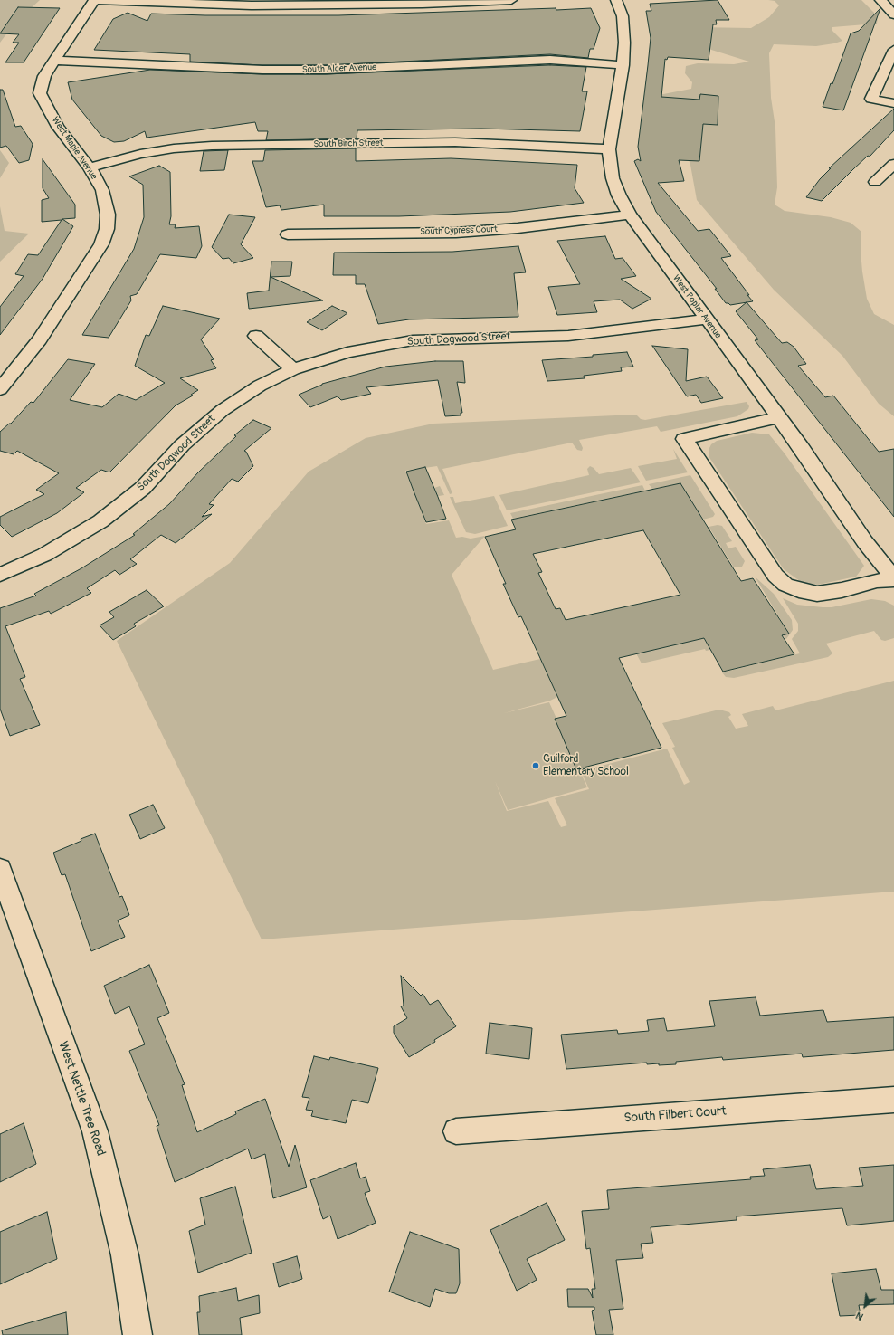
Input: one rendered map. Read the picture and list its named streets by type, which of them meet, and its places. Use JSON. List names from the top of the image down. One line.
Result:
{"streets":{"street":["South Alder Avenue","South Birch Street","West Maple Avenue","South Cypress Court","West Poplar Avenue","South Dogwood Street","West Nettle Tree Road","South Filbert Court"]},"crossings":[["South Alder Avenue","West Maple Avenue"],["South Alder Avenue","West Poplar Avenue"],["South Birch Street","West Maple Avenue"],["South Birch Street","West Poplar Avenue"],["South Cypress Court","West Poplar Avenue"],["West Poplar Avenue","South Dogwood Street"]],"places":["Guilford Elementary School"],"north":"bottom left"}
